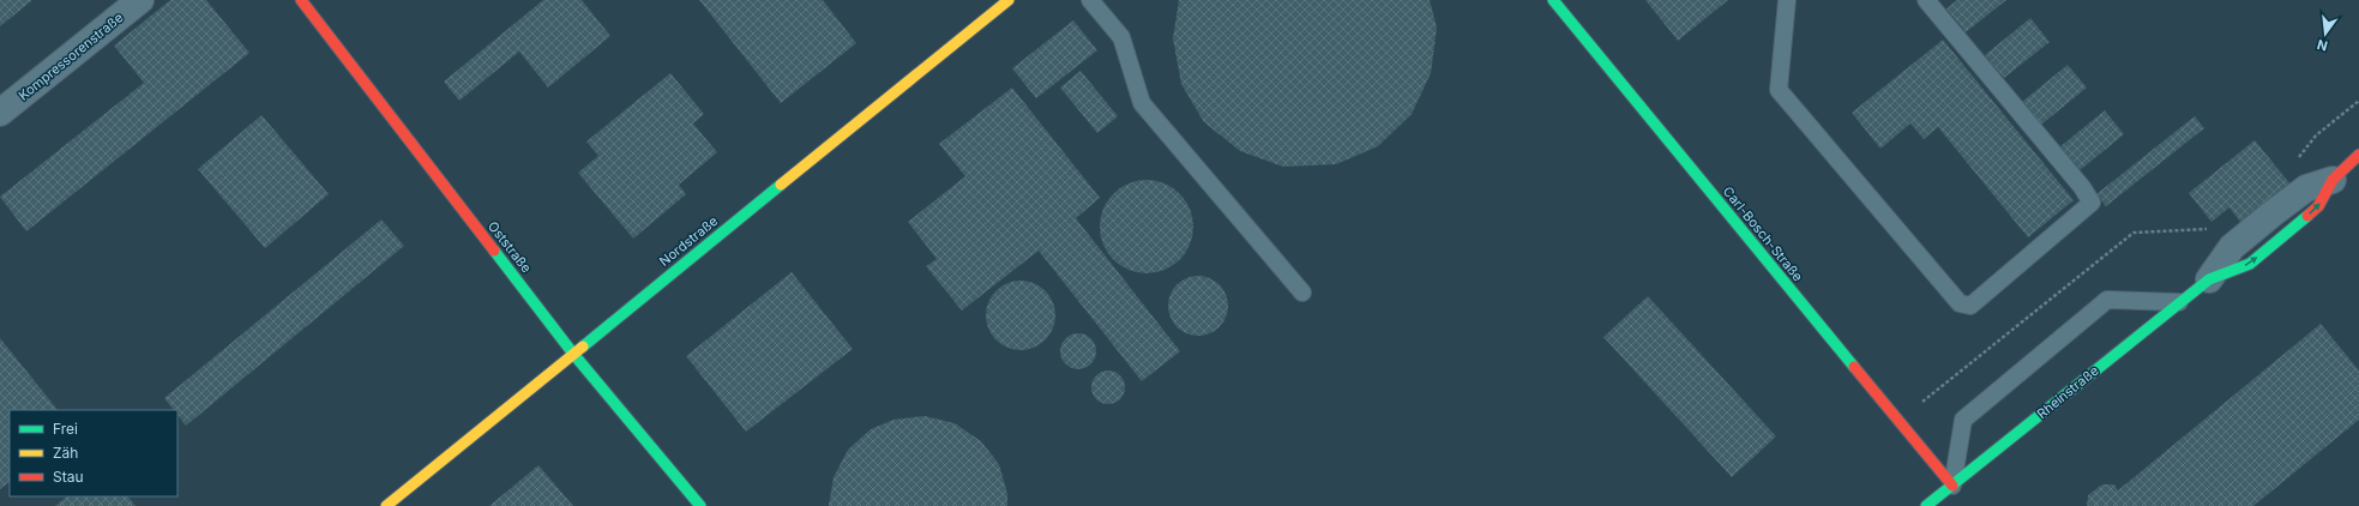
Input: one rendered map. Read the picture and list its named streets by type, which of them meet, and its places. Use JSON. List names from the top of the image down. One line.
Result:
{"streets":{"street":["Kompressorenstraße","Carl-Bosch-Straße","Nordstraße","Oststraße","Rheinstraße"]},"crossings":[["Carl-Bosch-Straße","Rheinstraße"],["Nordstraße","Oststraße"]],"legend":["Frei","Zäh","Stau"],"north":"bottom"}
